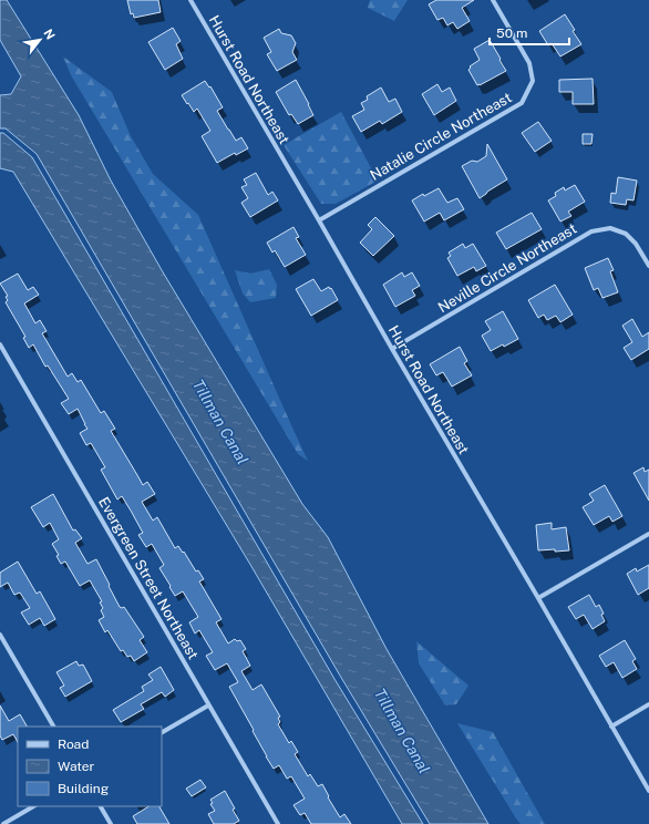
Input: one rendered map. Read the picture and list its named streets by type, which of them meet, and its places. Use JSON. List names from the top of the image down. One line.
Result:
{"streets":{"street":["Hurst Road Northeast","Natalie Circle Northeast","Neville Circle Northeast","Evergreen Street Northeast"]},"crossings":[["Hurst Road Northeast","Natalie Circle Northeast"],["Hurst Road Northeast","Neville Circle Northeast"]],"water":["Tillman Canal"],"legend":["Road","Water","Building"],"scale_bar":"50 m","north":"top right"}
